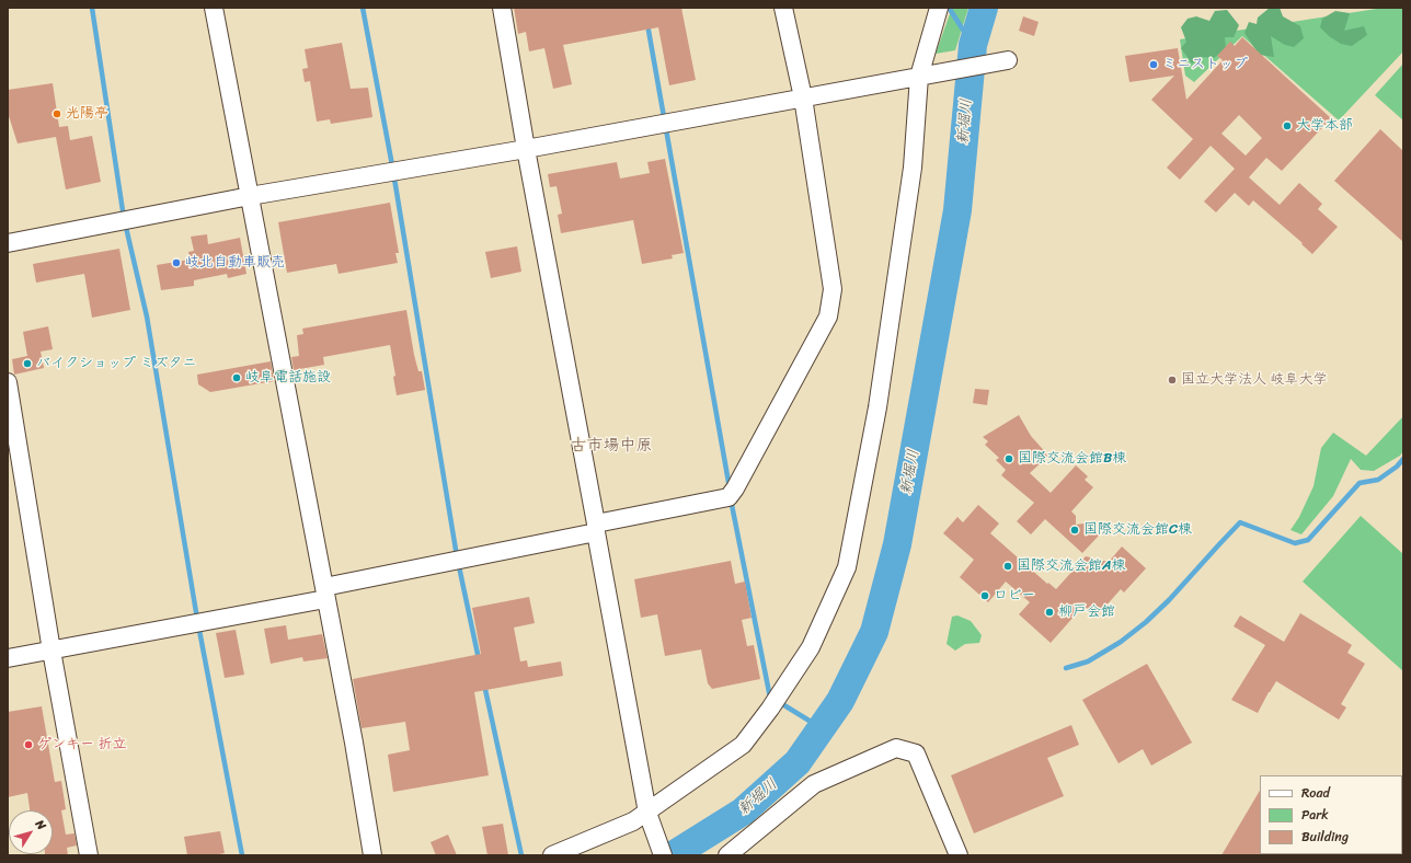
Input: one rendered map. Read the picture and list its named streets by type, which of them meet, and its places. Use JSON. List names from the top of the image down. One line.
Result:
{"districts":["古市場中原"],"water":["新堀川"],"places":["ミニストップ","光陽亭","大学本部","岐北自動車販売","バイクショップ ミズタニ","岐阜電話施設","国立大学法人 岐阜大学","国際交流会館B棟","国際交流会館C棟","国際交流会館A棟","ロビー","柳戸会館","ゲンキー 折立"],"legend":["Road","Park","Building"],"north":"top right"}
